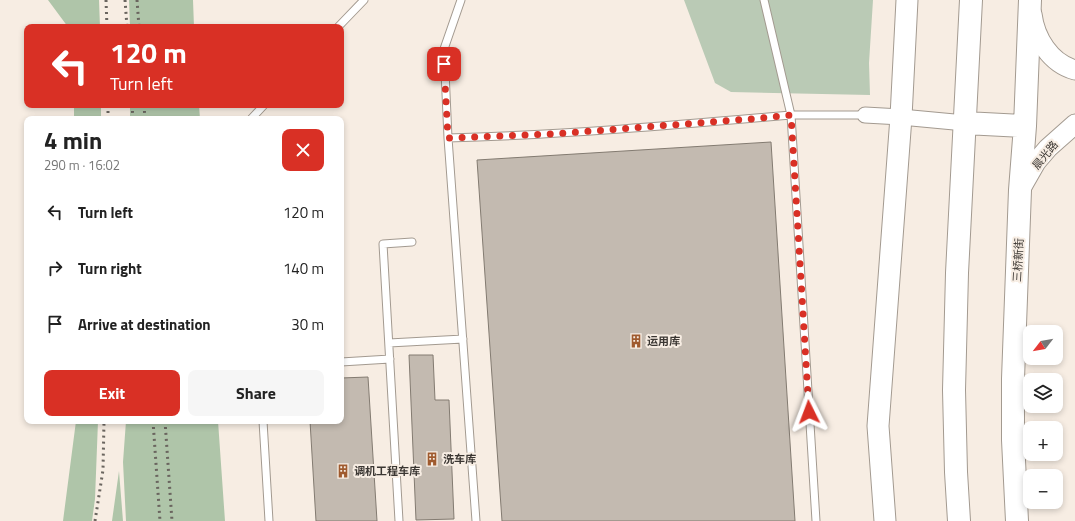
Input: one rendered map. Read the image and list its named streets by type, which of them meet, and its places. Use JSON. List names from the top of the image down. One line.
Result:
{"streets":{"highway":["三桥新街"],"street":["晨光路"]},"crossings":[["晨光路","三桥新街"]],"places":{"building":["运用库","洗车库","调机工程车库"]},"north":"bottom left","page":{"turn":["120 m","Turn left"],"heading":["4 min","290 m · 16:02"],"list":[{"name":"Turn left","value":"120 m"},{"name":"Turn right","value":"140 m"},{"name":"Arrive at destination","value":"30 m"}],"map_buttons":["+","−"],"buttons":["Exit","Share"]}}
